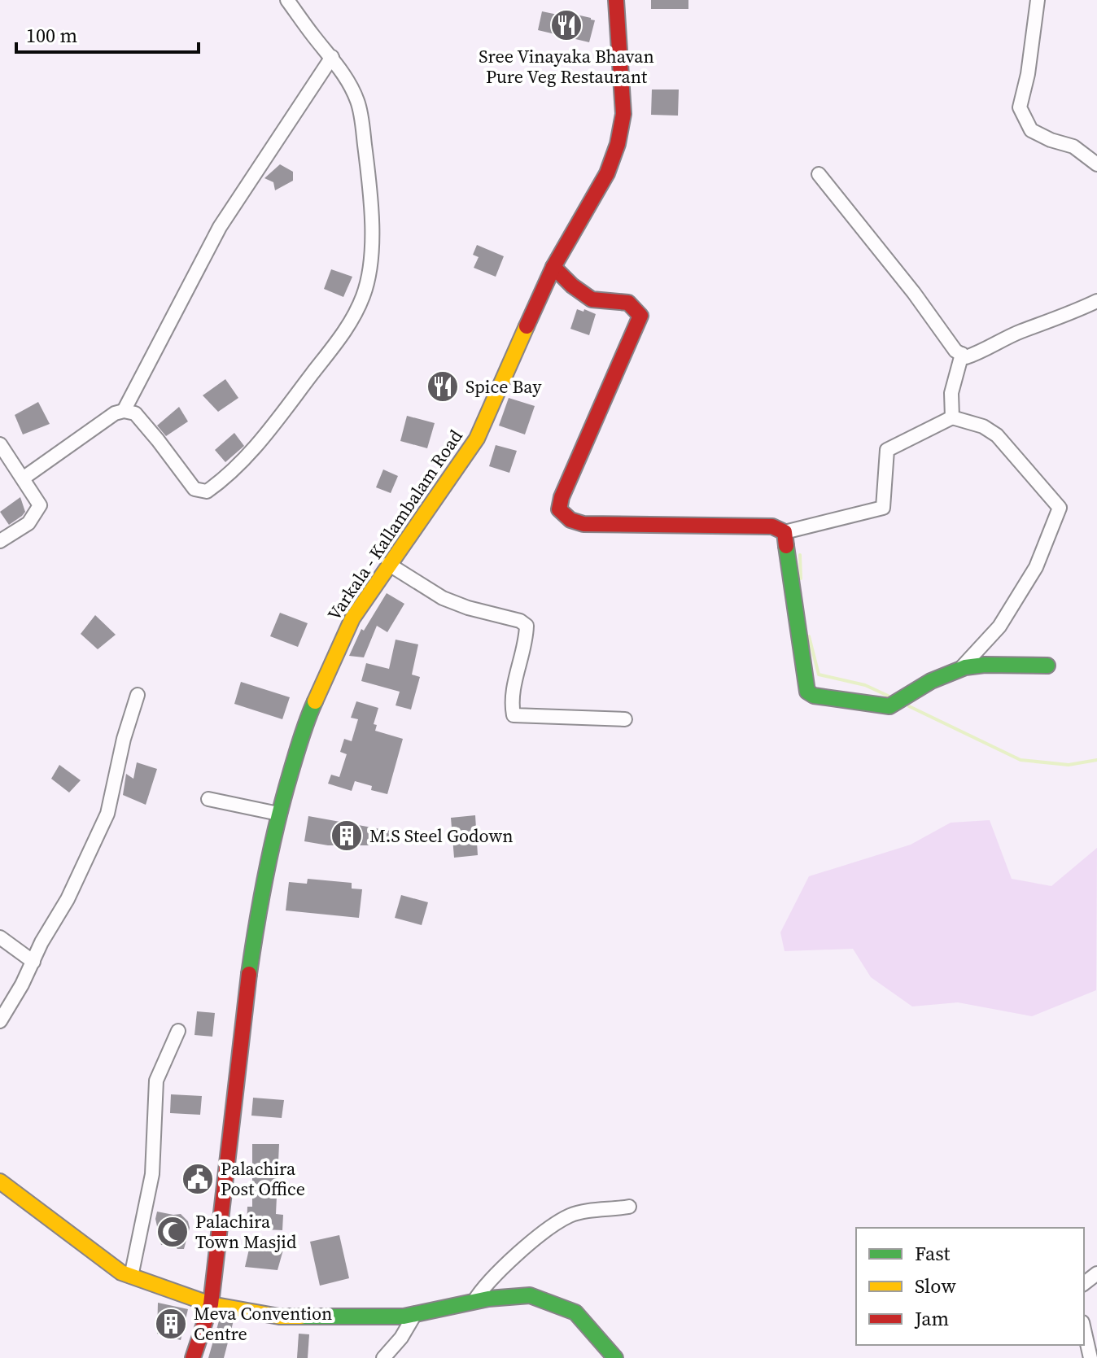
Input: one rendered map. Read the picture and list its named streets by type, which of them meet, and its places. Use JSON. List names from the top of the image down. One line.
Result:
{"streets":{"main road":["Varkala - Kallambalam Road"]},"places":{"restaurant":["Sree Vinayaka Bhavan Pure Veg Restaurant","Spice Bay"],"building":["M.S Steel Godown","Meva Convention Centre"],"public building":["Palachira Post Office"],"mosque":["Palachira Town Masjid"]},"legend":["Fast","Slow","Jam"],"scale_bar":"100 m"}
